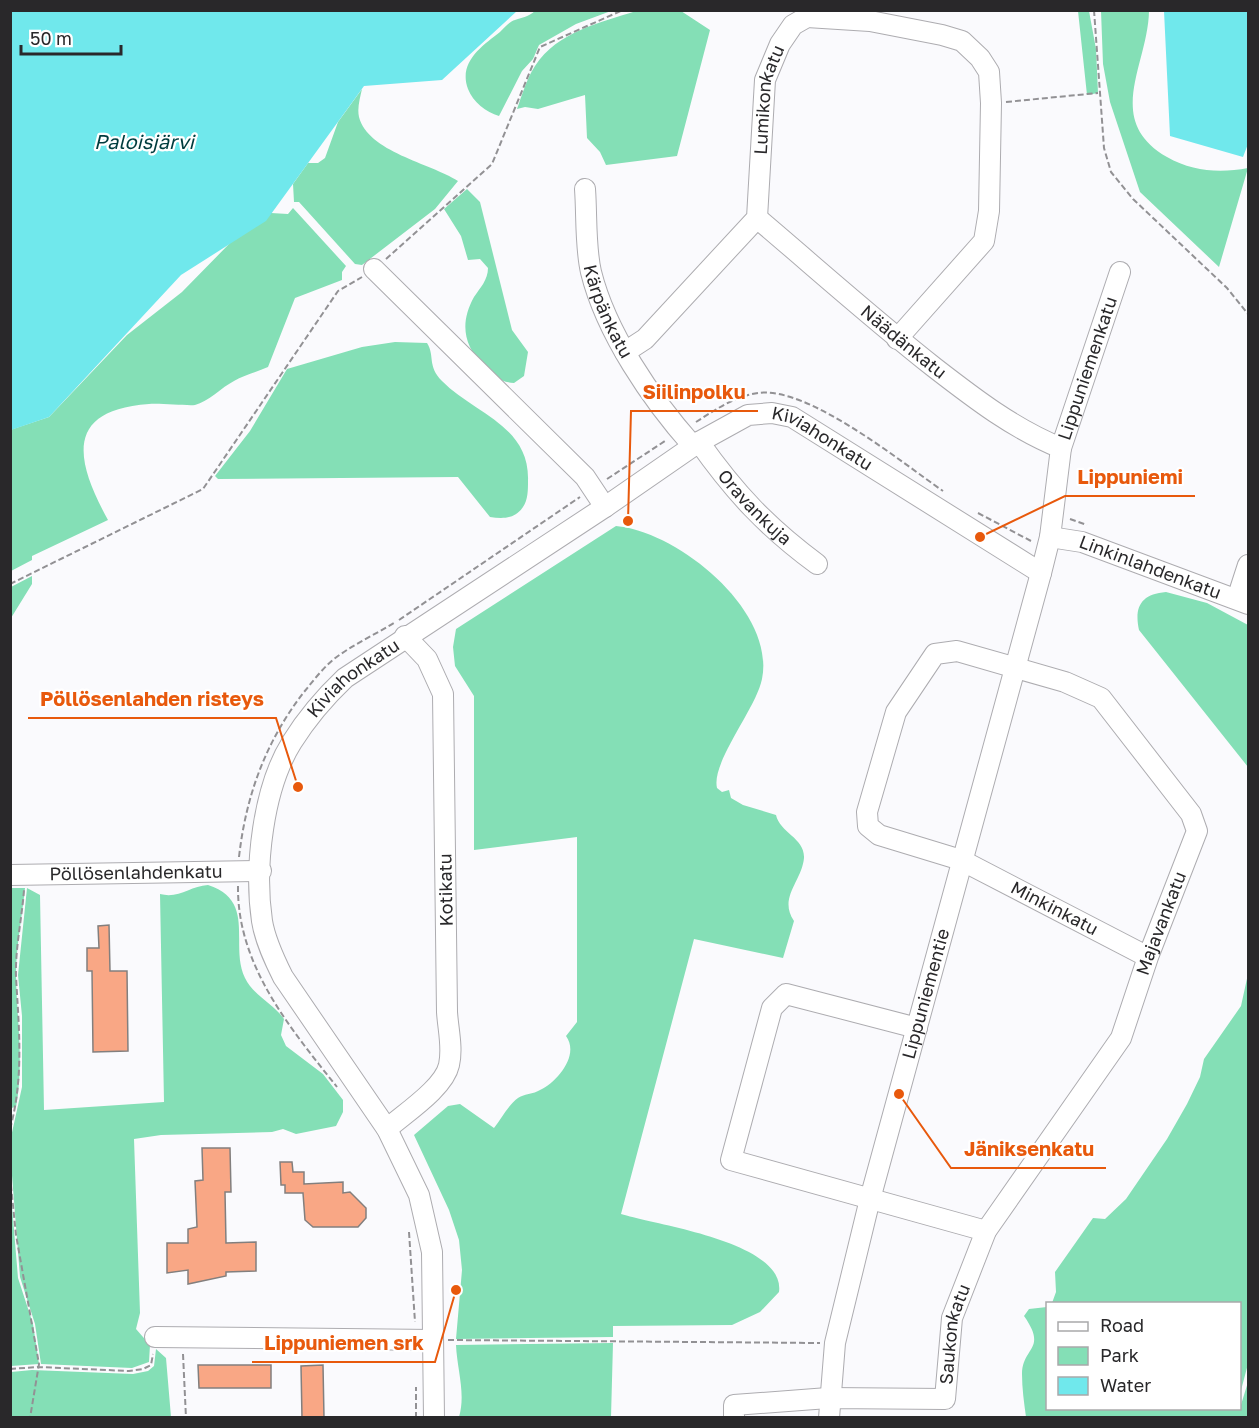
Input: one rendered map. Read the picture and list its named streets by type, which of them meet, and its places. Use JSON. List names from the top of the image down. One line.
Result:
{"streets":{"street":["Lumikonkatu","Kärpänkatu","Näädänkatu","Lippuniemenkatu","Kiviahonkatu","Oravankuja","Linkinlahdenkatu","Pöllösenlahdenkatu","Kotikatu","Minkinkatu","Majavankatu","Lippuniementie","Saukonkatu"]},"crossings":[["Lumikonkatu","Näädänkatu"],["Kärpänkatu","Kiviahonkatu"],["Kärpänkatu","Oravankuja"],["Näädänkatu","Lippuniemenkatu"],["Lippuniemenkatu","Kiviahonkatu"],["Lippuniemenkatu","Linkinlahdenkatu"],["Lippuniemenkatu","Lippuniementie"],["Kiviahonkatu","Oravankuja"],["Kiviahonkatu","Pöllösenlahdenkatu"],["Kiviahonkatu","Kotikatu"],["Kiviahonkatu","Lippuniementie"],["Minkinkatu","Majavankatu"],["Minkinkatu","Lippuniementie"],["Majavankatu","Lippuniementie"],["Majavankatu","Saukonkatu"],["Lippuniementie","Saukonkatu"]],"water":["Paloisjärvi"],"places":["Siilinpolku","Lippuniemi","Pöllösenlahden risteys","Jäniksenkatu","Lippuniemen srk"],"legend":["Road","Park","Water"],"scale_bar":"50 m"}
